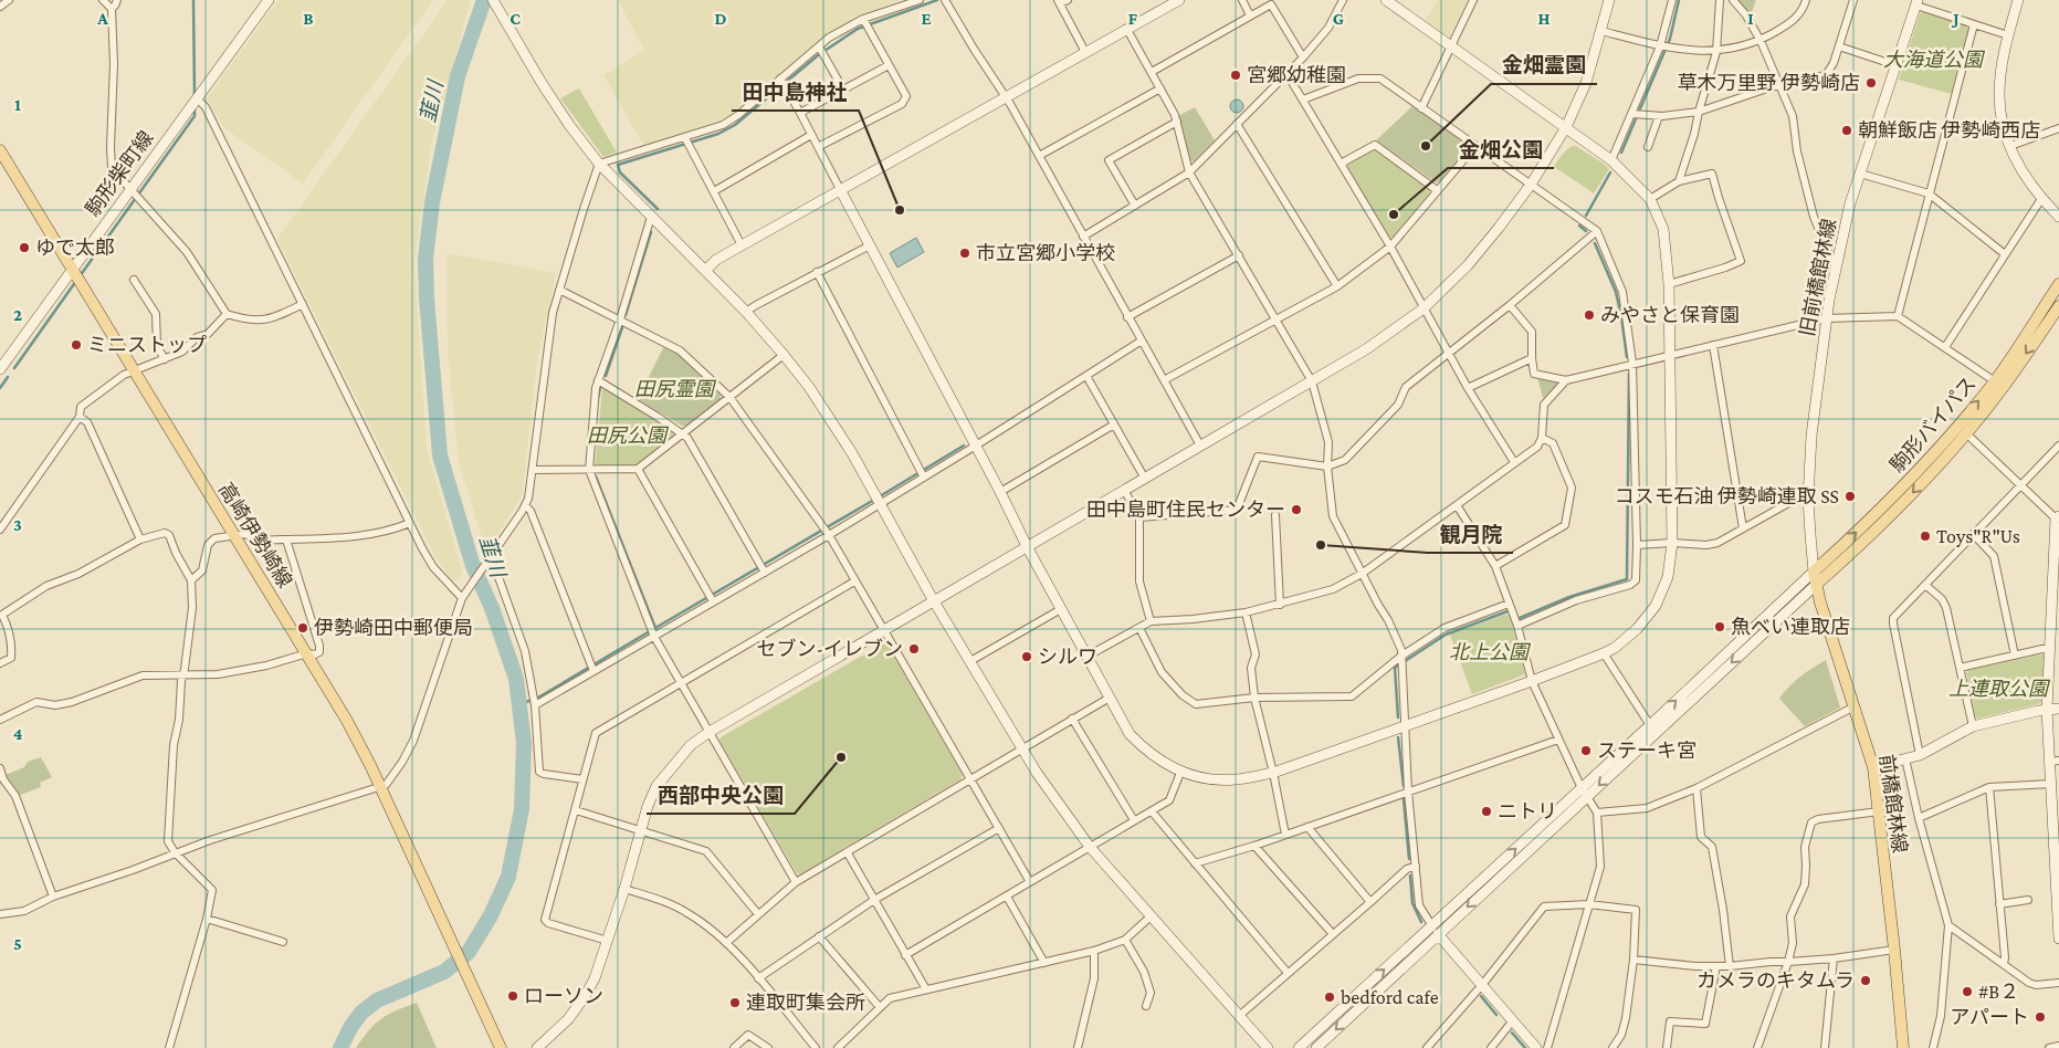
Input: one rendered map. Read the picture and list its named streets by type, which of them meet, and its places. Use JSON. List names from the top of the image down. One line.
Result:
{"streets":{"main road":["駒形バイパス","高崎伊勢崎線","前橋館林線"],"street":["駒形柴町線","旧前橋館林線"]},"crossings":[["駒形柴町線","高崎伊勢崎線"],["旧前橋館林線","駒形バイパス"],["旧前橋館林線","前橋館林線"],["駒形バイパス","前橋館林線"]],"water":["韮川"],"parks":["大海道公園","田尻霊園","田尻公園","北上公園","上連取公園"],"places":["宮郷幼稚園","草木万里野 伊勢崎店","朝鮮飯店 伊勢崎西店","金畑霊園","田中島神社","金畑公園","ゆで太郎","市立宮郷小学校","みやさと保育園","ミニストップ","コスモ石油 伊勢崎連取 SS","田中島町住民センター","Toys\"R\"Us","観月院","魚べい連取店","伊勢崎田中郵便局","セブン-イレブン","シルワ","ステーキ宮","西部中央公園","ニトリ","カメラのキタムラ","#B２","ローソン","bedford cafe","連取町集会所","アパート"],"grid":{"columns":["A","B","C","D","E","F","G","H","I","J"],"rows":["1","2","3","4","5"]}}
